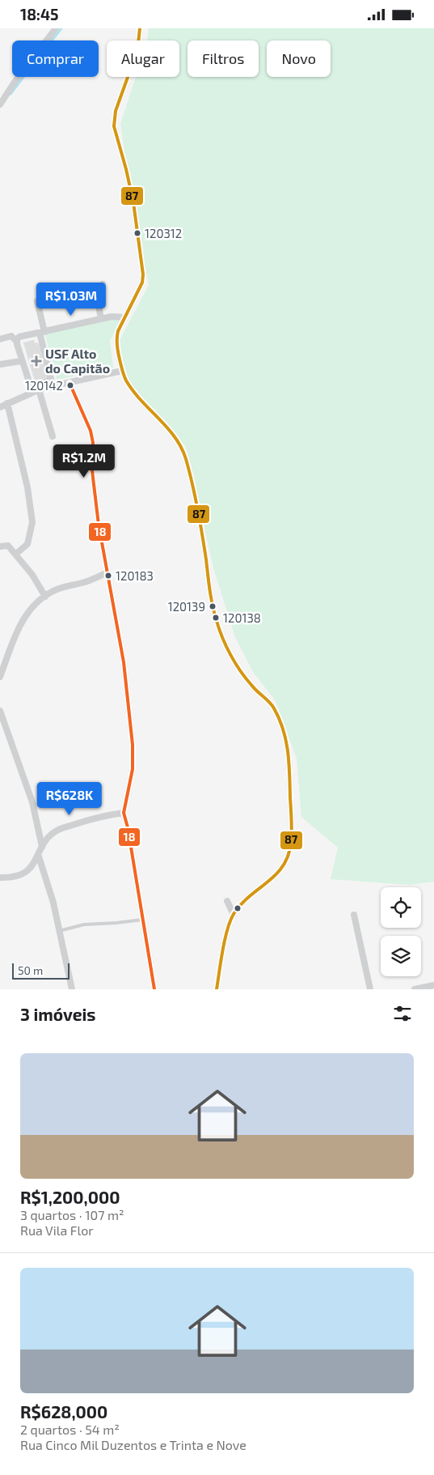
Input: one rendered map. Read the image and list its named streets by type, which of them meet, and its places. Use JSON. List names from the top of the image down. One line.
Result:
{"places":{"other":["120312","120142","120183","120139","120138"],"health":["USF Alto do Capitão"]},"lines":["transit line 87","transit line 18"],"scale_bar":"50 m","page":{"status":"18:45","chip":["Comprar","Alugar","Filtros","Novo"],"price":["R$1.03M","R$1.2M","R$628K"],"scale":"50 m","heading":"3 imóveis","list":[{"name":"R$1,200,000","note":"3 quartos · 107 m² · Rua Vila Flor"},{"name":"R$628,000","note":"2 quartos · 54 m² · Rua Cinco Mil Duzentos e Trinta e Nove"}]}}
